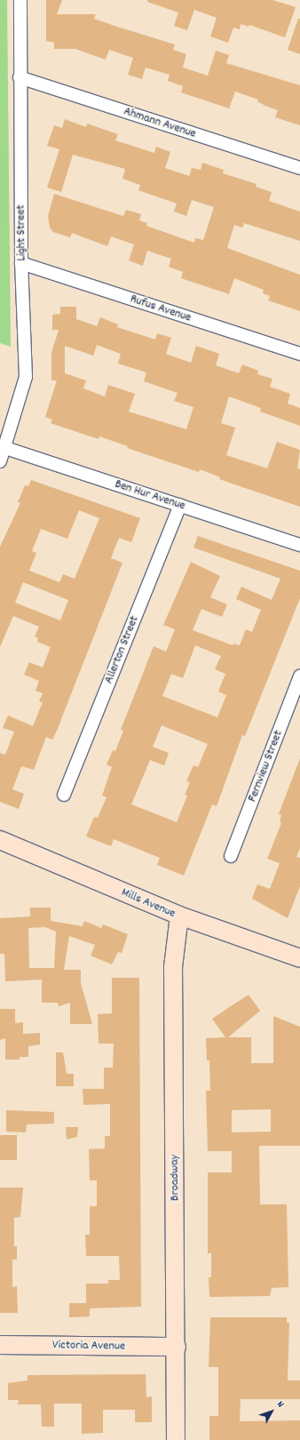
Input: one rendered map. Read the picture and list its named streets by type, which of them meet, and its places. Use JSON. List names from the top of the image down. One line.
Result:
{"streets":{"street":["Ahmann Avenue","Light Street","Rufus Avenue","Ben Hur Avenue","Allerton Street","Fernview Street","Mills Avenue","Broadway","Victoria Avenue"]},"crossings":[["Ahmann Avenue","Light Street"],["Light Street","Rufus Avenue"],["Light Street","Ben Hur Avenue"],["Ben Hur Avenue","Allerton Street"],["Mills Avenue","Broadway"],["Broadway","Victoria Avenue"]],"north":"top right"}
